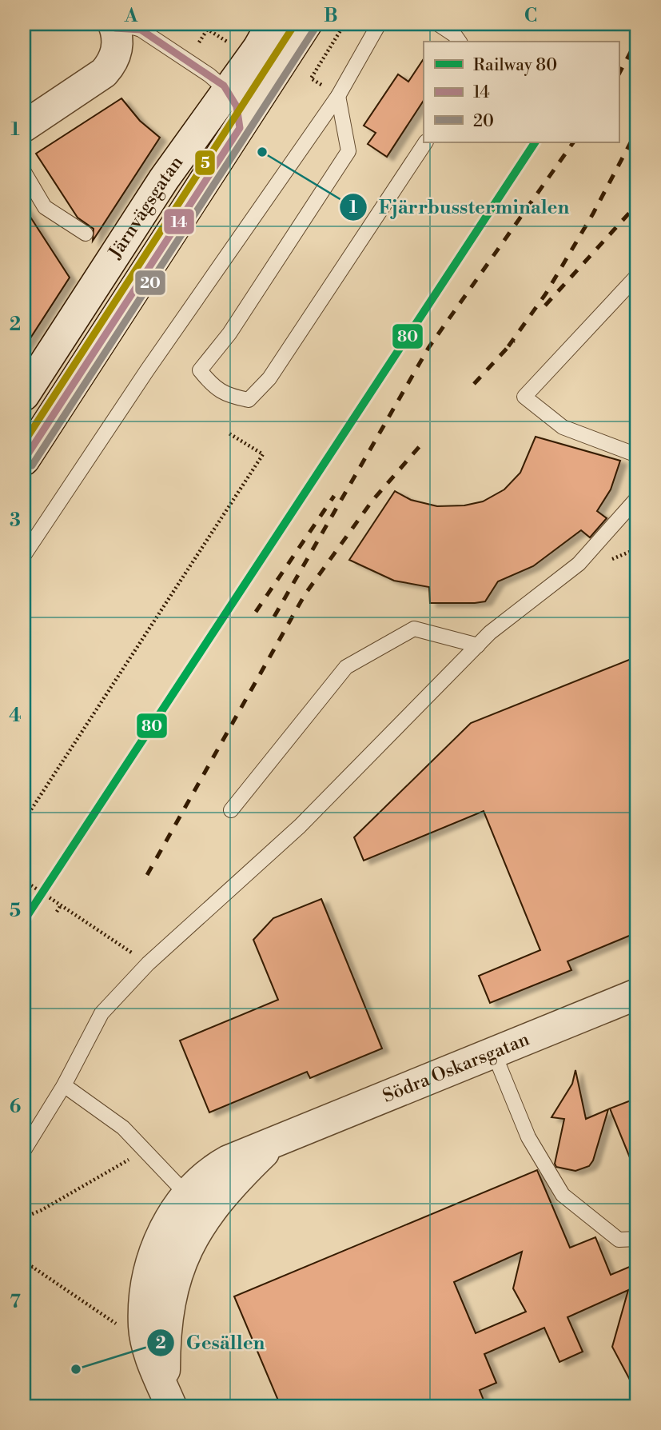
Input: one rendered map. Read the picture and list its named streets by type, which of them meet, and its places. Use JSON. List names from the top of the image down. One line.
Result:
{"streets":{"main road":["Järnvägsgatan","Södra Oskarsgatan"]},"places":["Fjärrbussterminalen","Gesällen"],"lines":["transit line 5","transit line 14","transit line 20","rail line 80"],"legend":["Railway 80","14","20"],"grid":{"columns":["A","B","C"],"rows":["1","2","3","4","5","6","7"]}}
